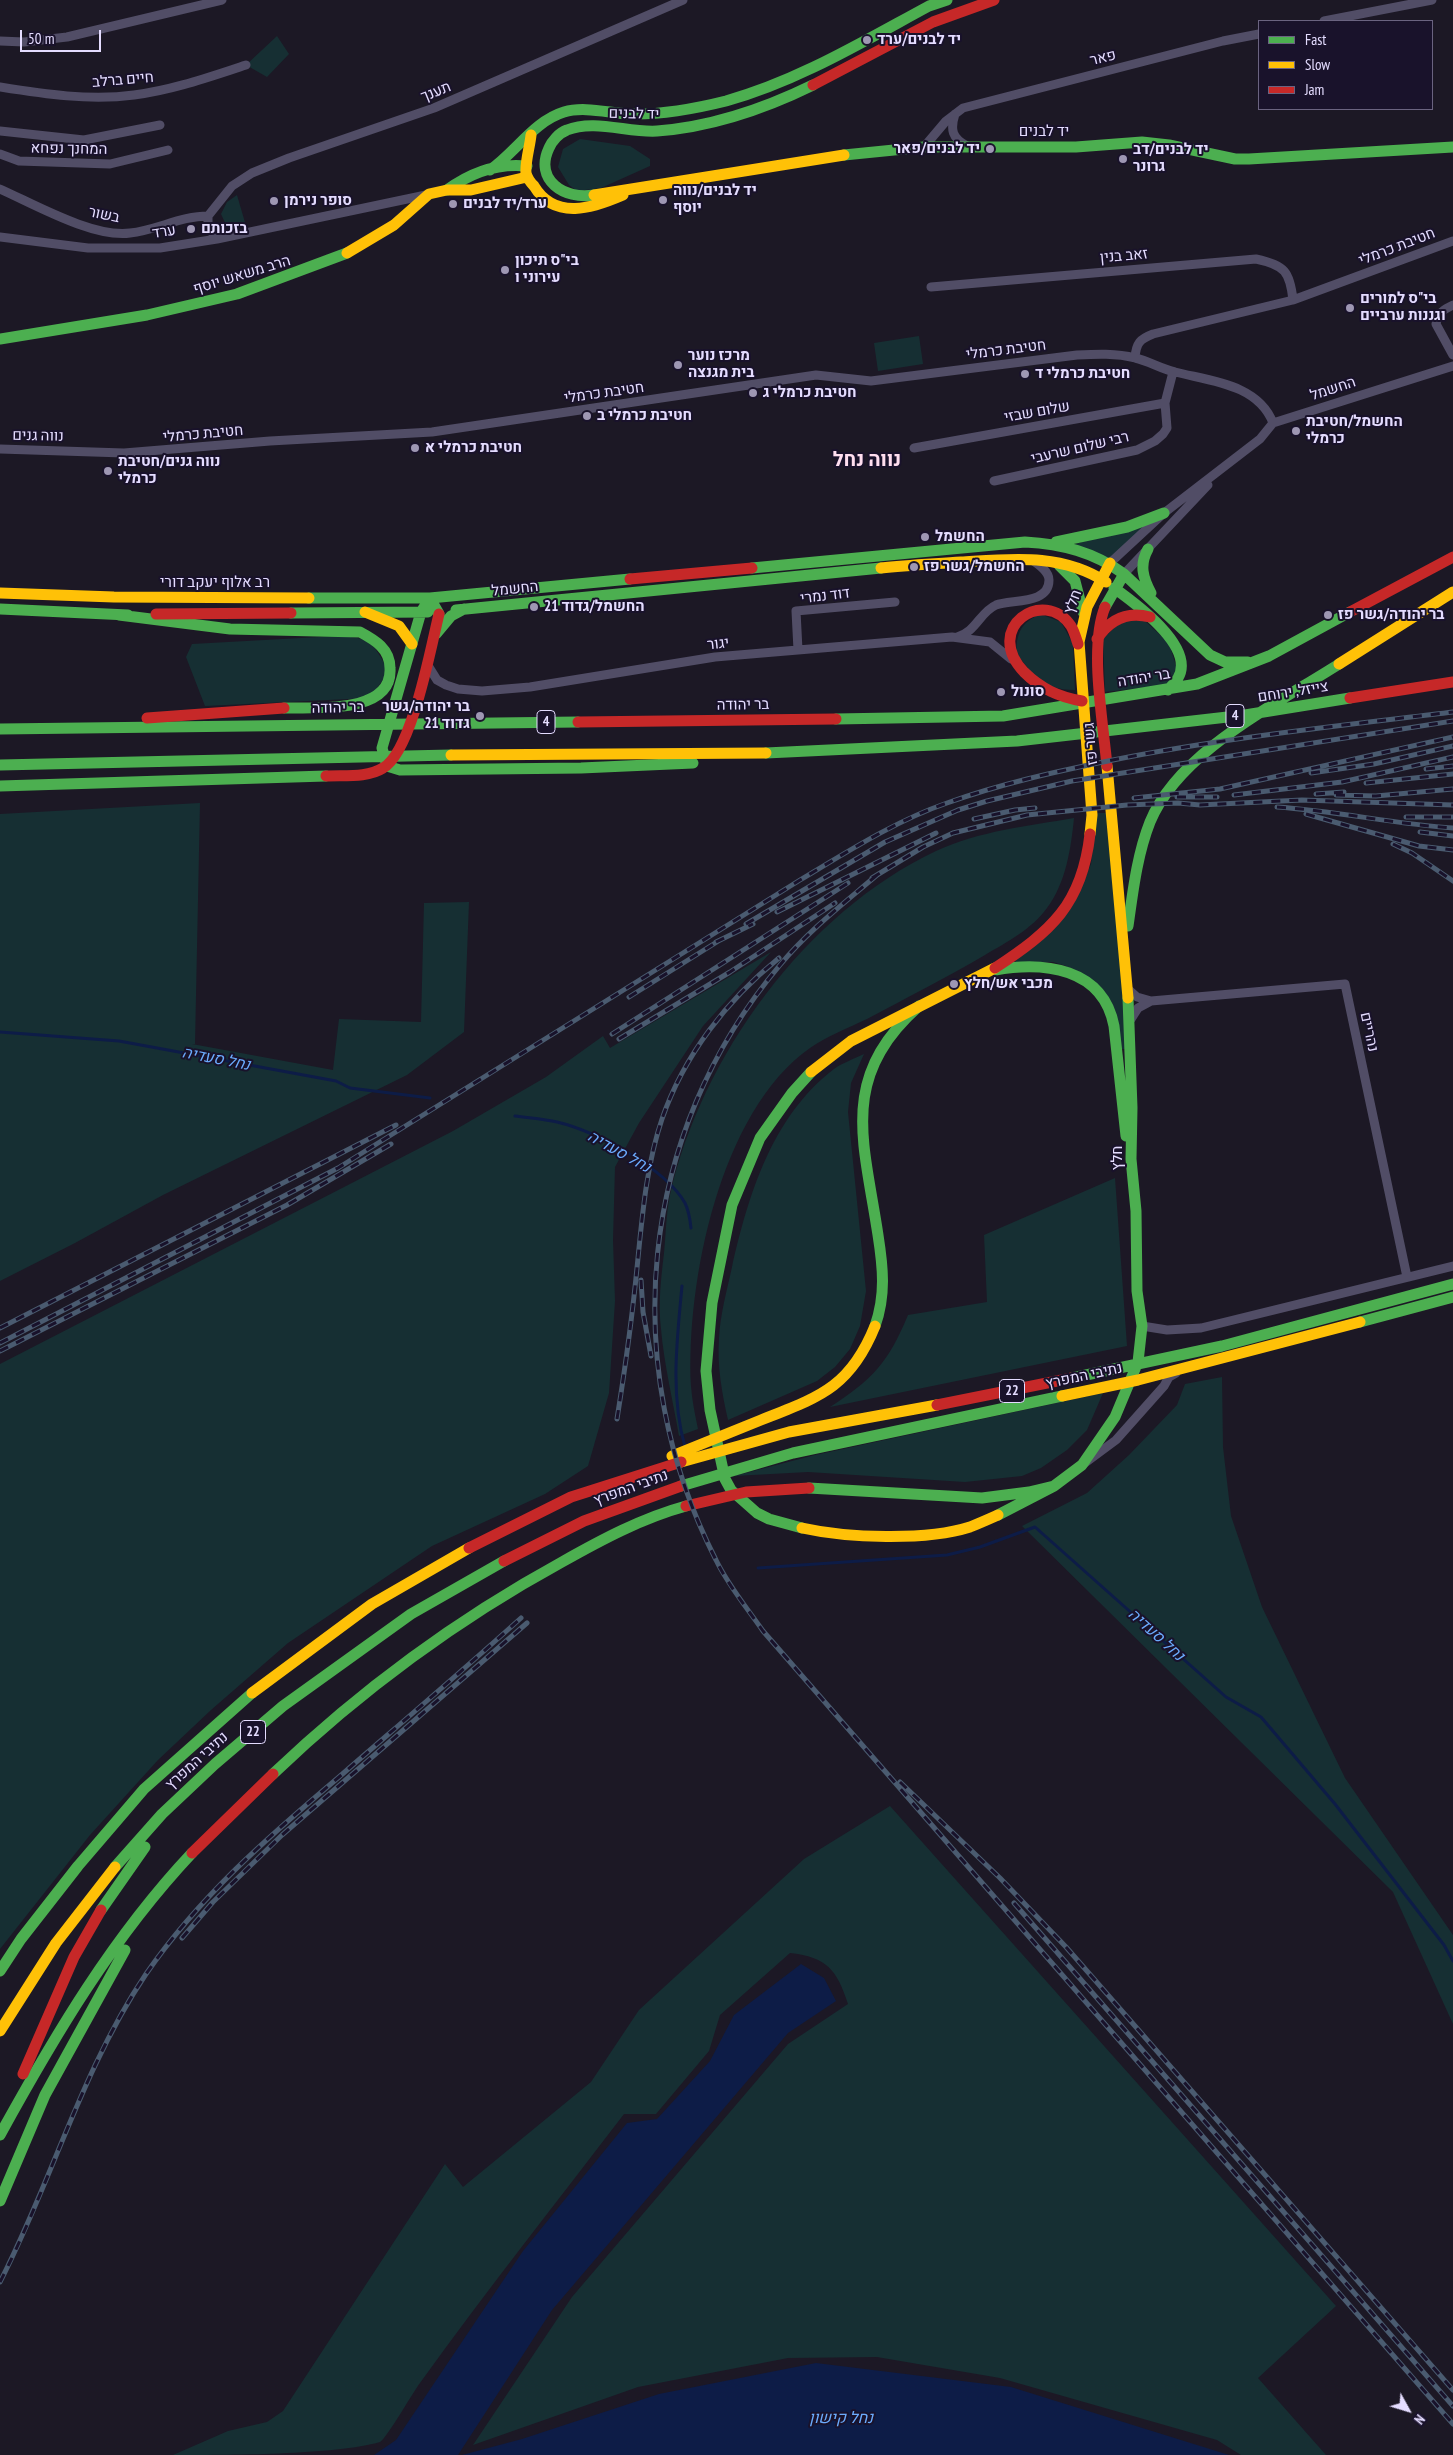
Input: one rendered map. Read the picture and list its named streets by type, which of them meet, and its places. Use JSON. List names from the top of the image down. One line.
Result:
{"streets":{"main road":["יד לבנים","ערד","הרב משאש יוסף","החשמל","רב אלוף יעקב דורי","חלץ","בר יהודה","צייזל, ירוחם","4","גשר פז","נתיבי המפרץ","22"],"street":["פאר","חיים ברלב","תענך","המחנך נפחא","בשור","חטיבת כרמלי","זאב בנין","שלום שבזי","נווה גנים","רבי שלום שרעבי","דוד נמרי","יגור","נהריים"]},"crossings":[["פאר","יד לבנים"],["תענך","בשור"],["יד לבנים","ערד"],["ערד","הרב משאש יוסף"],["חטיבת כרמלי","זאב בנין"],["חטיבת כרמלי","החשמל"],["חטיבת כרמלי","נווה גנים"],["חטיבת כרמלי","רבי שלום שרעבי"],["החשמל","רב אלוף יעקב דורי"],["החשמל","חלץ"],["החשמל","בר יהודה"],["שלום שבזי","רבי שלום שרעבי"],["דוד נמרי","יגור"],["חלץ","גשר פז"],["צייזל, ירוחם","4"]],"districts":["נווה נחל"],"water":["נחל סעדיה","נחל קישון"],"places":["יד לבנים/ערד","יד לבנים/פאר","יד לבנים/דב גרונר","יד לבנים/נווה יוסף","סופר נירמן","ערד/יד לבנים","בזכותם","בי\"ס תיכון עירוני ו","בי\"ס למורים וגננות ערביים","מרכז נוער בית מגנצה","חטיבת כרמלי ד","חטיבת כרמלי ג","חטיבת כרמלי ב","החשמל/חטיבת כרמלי","חטיבת כרמלי א","נווה גנים/חטיבת כרמלי","החשמל","החשמל/גשר פז","החשמל/גדוד 21","בר יהודה/גשר פז","סונול","בר יהודה/גשר גדוד 21","מכבי אש/חלץ"],"legend":["Fast","Slow","Jam"],"scale_bar":"50 m","north":"bottom right"}
